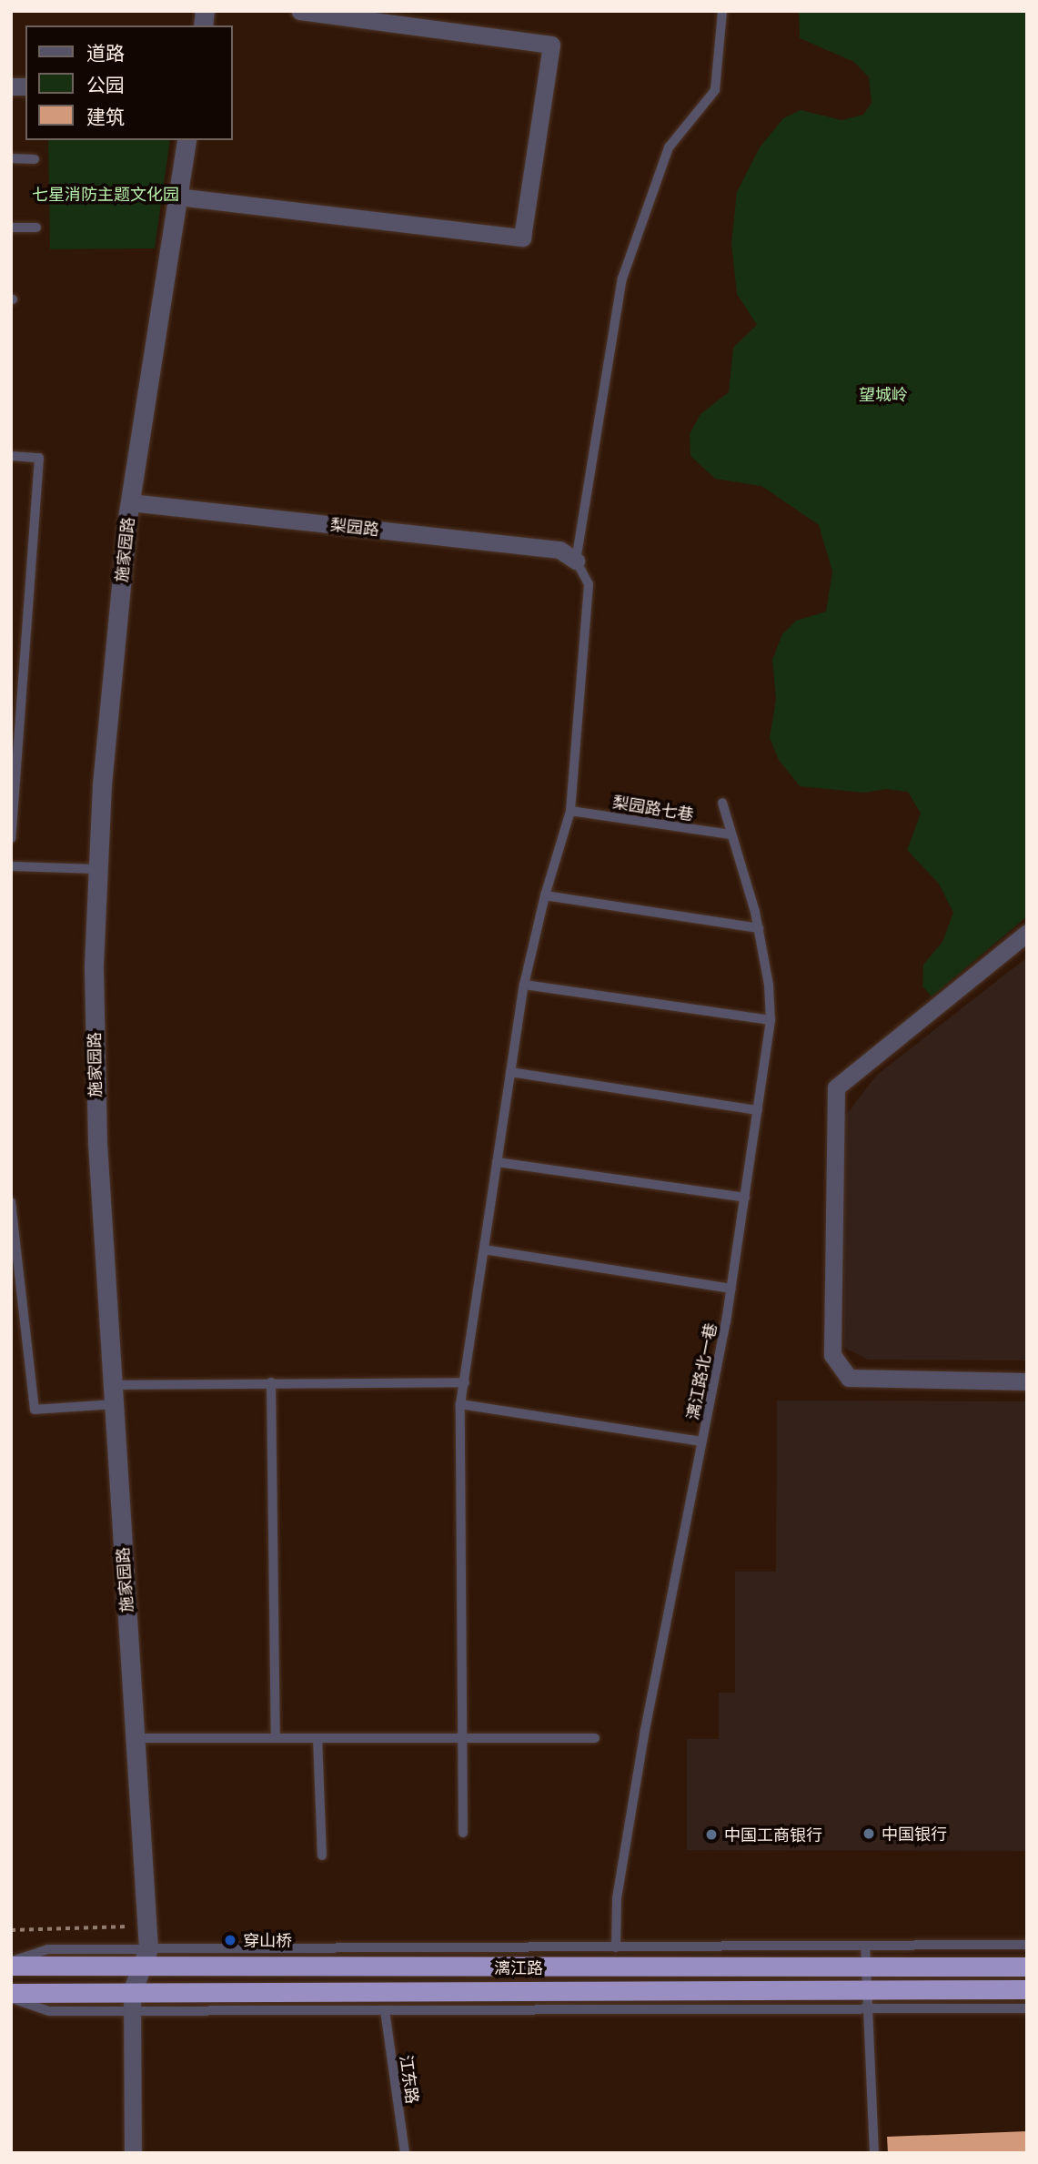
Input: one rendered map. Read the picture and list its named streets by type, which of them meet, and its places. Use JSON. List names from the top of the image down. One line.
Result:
{"streets":{"highway":["漓江路"],"street":["梨园路","施家园路"],"lane":["梨园路七巷","漓江路北一巷","江东路"]},"crossings":[["梨园路","施家园路"],["施家园路","漓江路"],["梨园路七巷","漓江路北一巷"]],"parks":["七星消防主题文化园","望城岭"],"places":["中国银行","中国工商银行","穿山桥"],"legend":["道路","公园","建筑"]}
